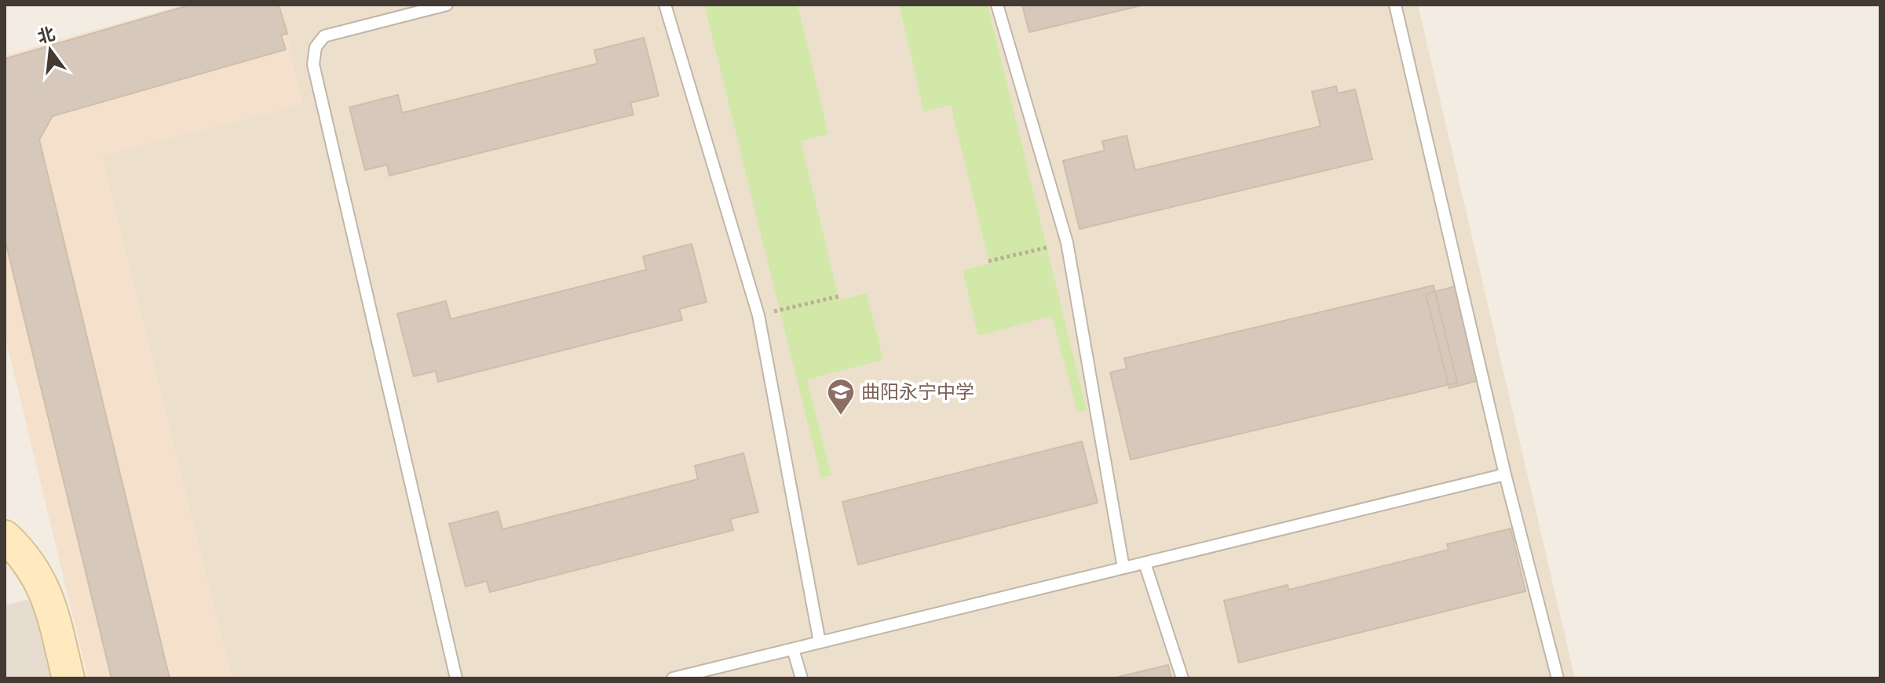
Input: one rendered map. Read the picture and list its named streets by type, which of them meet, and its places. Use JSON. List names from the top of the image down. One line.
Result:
{"places":{"school or university":["曲阳永宁中学"]},"north":"top"}
